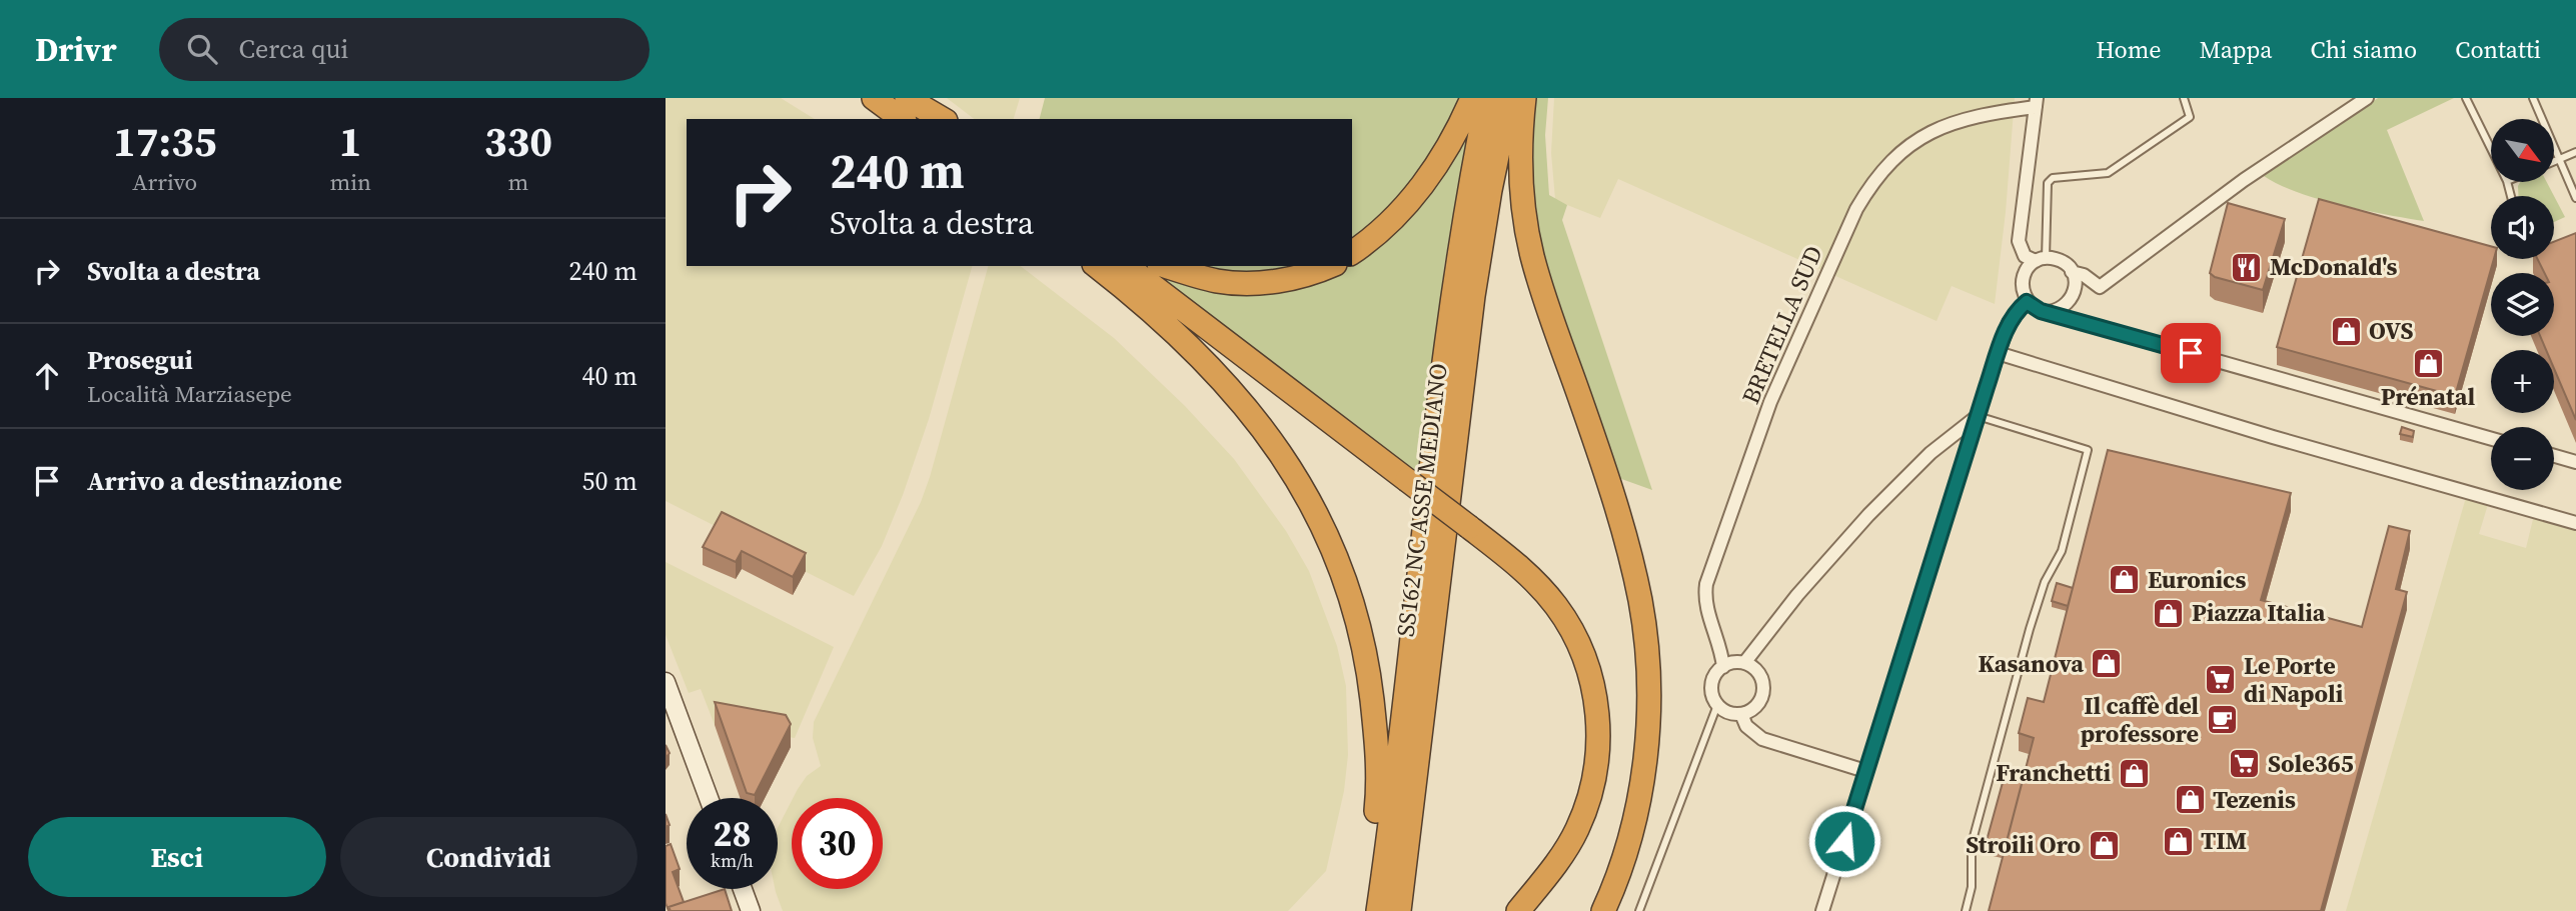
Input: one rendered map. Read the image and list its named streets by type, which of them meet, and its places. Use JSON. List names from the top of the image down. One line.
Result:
{"streets":{"highway":["SS162 NC ASSE MEDIANO"],"street":["BRETELLA SUD"]},"places":{"restaurant":["McDonald's"],"shop":["OVS","Prénatal","Euronics","Piazza Italia","Kasanova","Franchetti","Tezenis","TIM","Stroili Oro"],"supermarket":["Le Porte di Napoli","Sole365"],"cafe":["Il caffè del professore"]},"north":"bottom right","page":{"header":"Drivr","search":"Cerca qui","nav":["Home","Mappa","Chi siamo","Contatti"],"eta":["17:35","Arrivo","1","min","330","m"],"map_buttons":["+","−"],"turn":["240 m","Svolta a destra"],"list":[{"name":"Svolta a destra","value":"240 m"},{"name":"Prosegui","note":"Località Marziasepe","value":"40 m"},{"name":"Arrivo a destinazione","value":"50 m"}],"speed":"28 km/h","limit":"30","buttons":["Esci","Condividi"]}}
